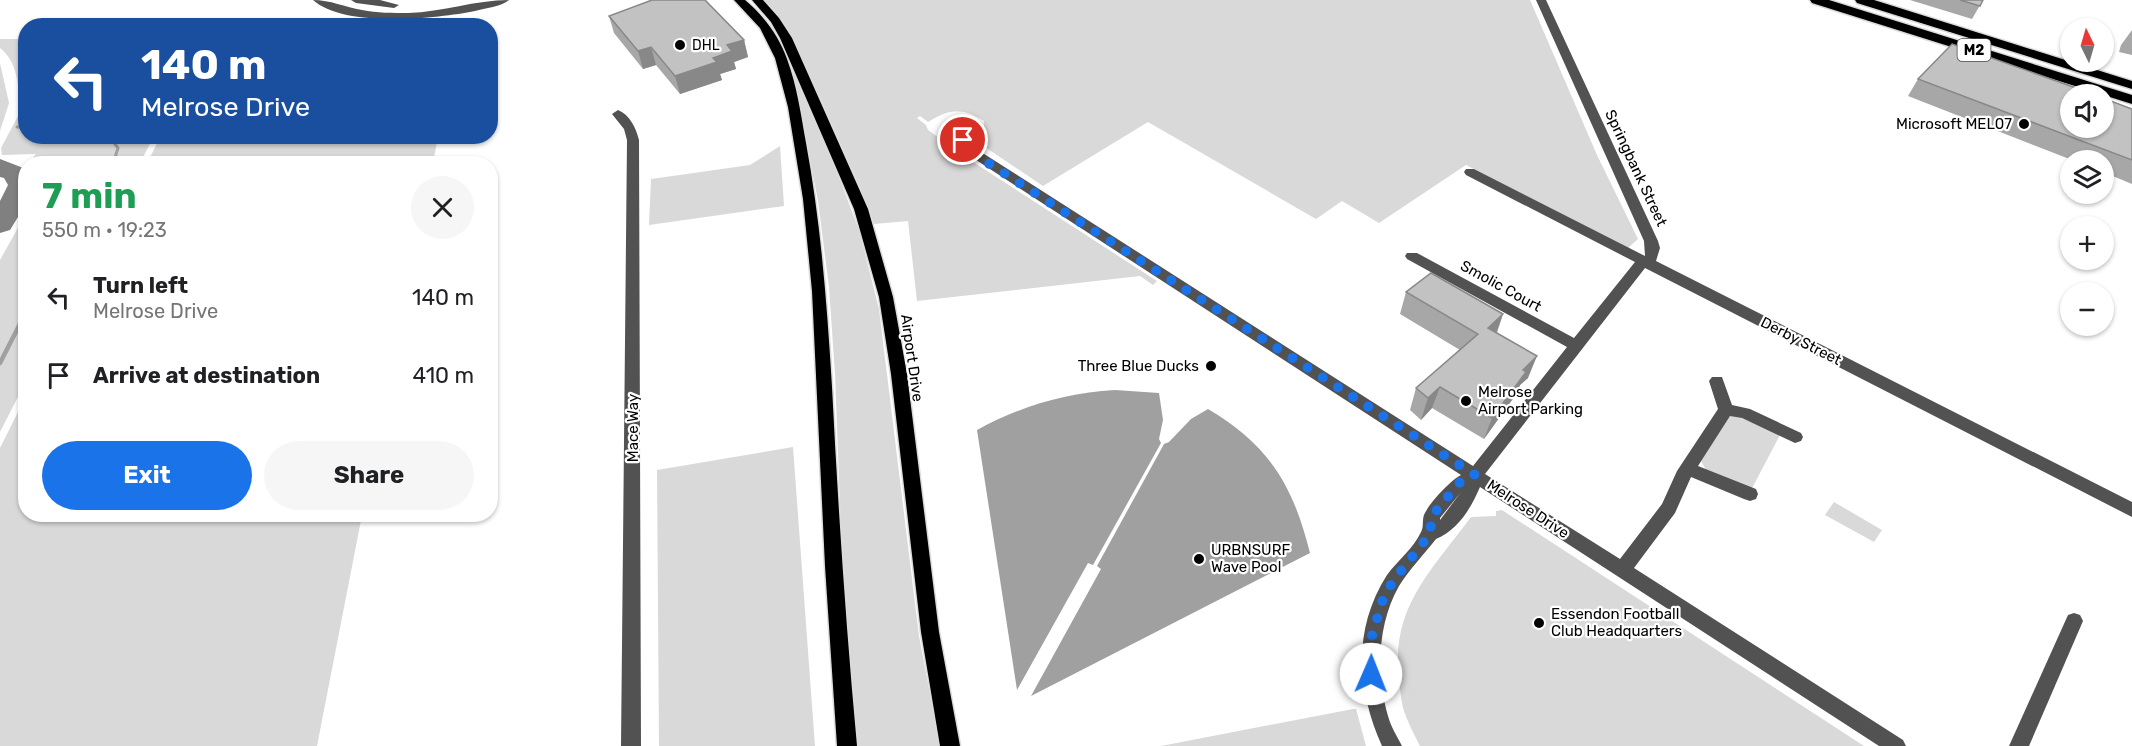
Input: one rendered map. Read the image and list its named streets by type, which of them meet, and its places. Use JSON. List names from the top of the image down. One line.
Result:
{"streets":{"highway":["M2"],"main road":["Airport Drive"],"street":["Springbank Street","Smolic Court","Derby Street","Mace Way","Melrose Drive"]},"crossings":[["Springbank Street","Derby Street"]],"places":["DHL","Microsoft MEL07","Three Blue Ducks","Melrose Airport Parking","URBNSURF Wave Pool","Essendon Football Club Headquarters"],"north":"top","page":{"map_buttons":["+","−"],"turn":["140 m","Melrose Drive"],"heading":["7 min","550 m · 19:23"],"list":[{"name":"Turn left","note":"Melrose Drive","value":"140 m"},{"name":"Arrive at destination","value":"410 m"}],"buttons":["Exit","Share"]}}
